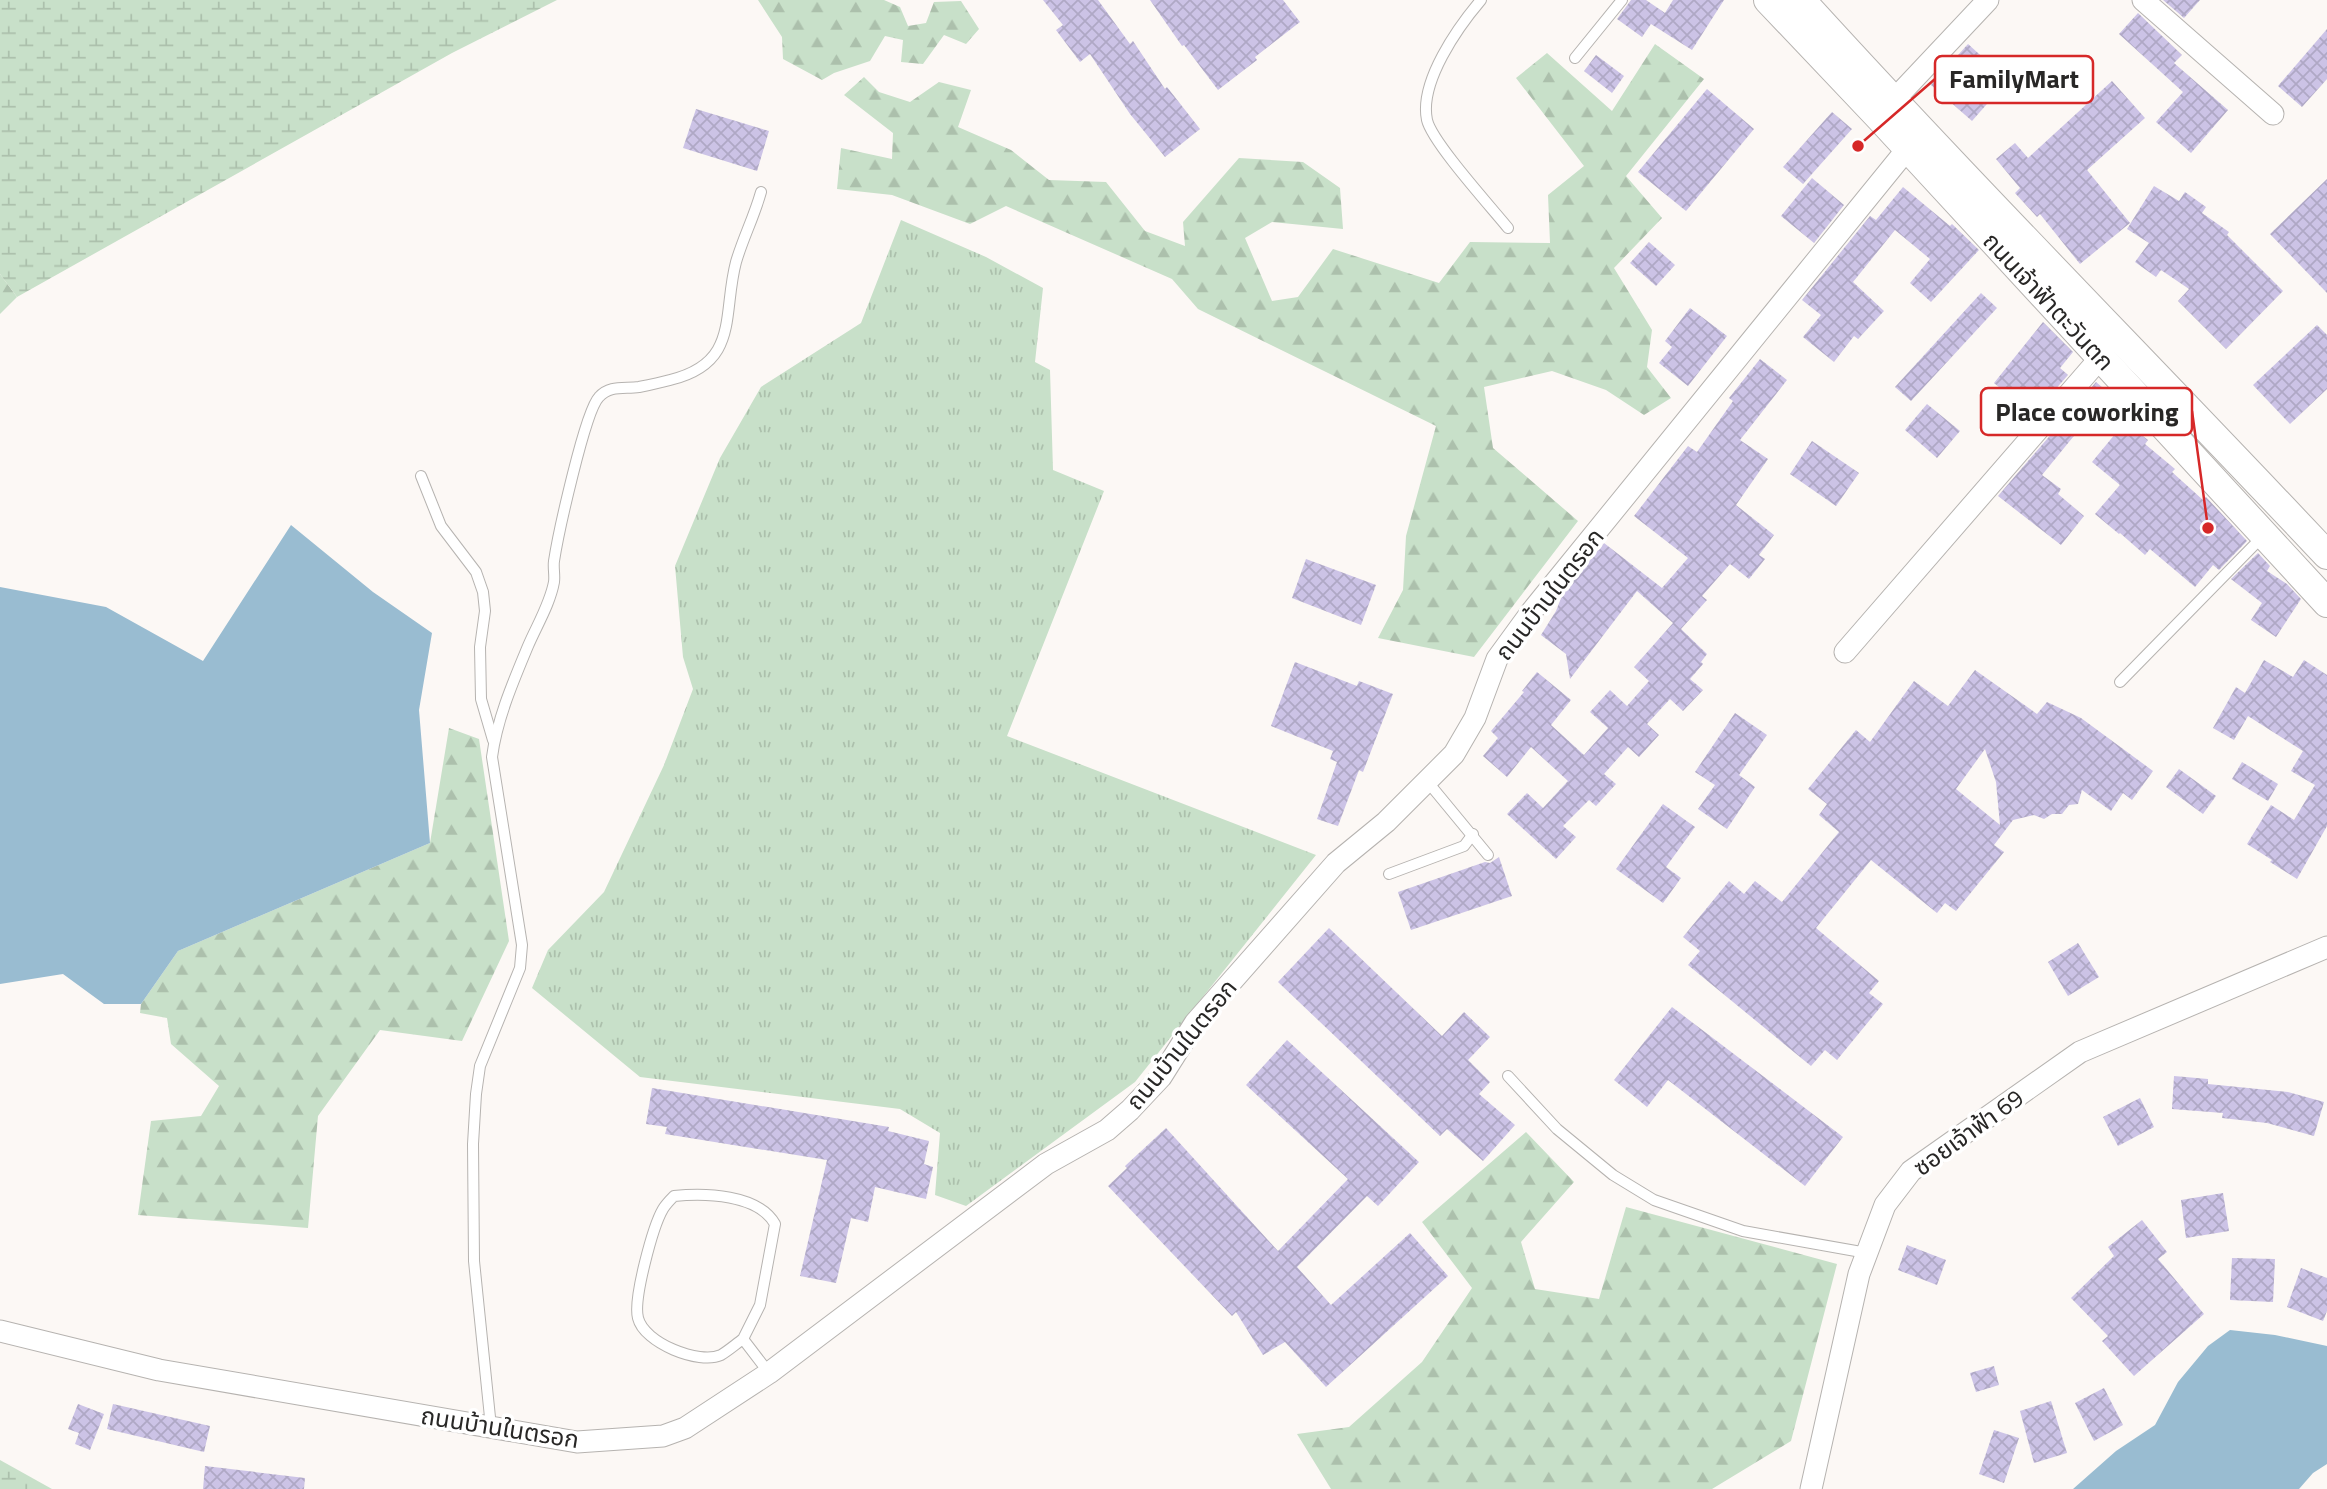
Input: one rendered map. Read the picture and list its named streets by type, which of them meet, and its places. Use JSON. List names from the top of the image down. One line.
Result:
{"streets":{"main road":["ถนนเจ้าฟ้าตะวันตก"],"street":["ถนนบ้านในตรอก","ซอยเจ้าฟ้า 69"]},"crossings":[["ถนนเจ้าฟ้าตะวันตก","ถนนบ้านในตรอก"]],"places":["FamilyMart","Place coworking"]}
